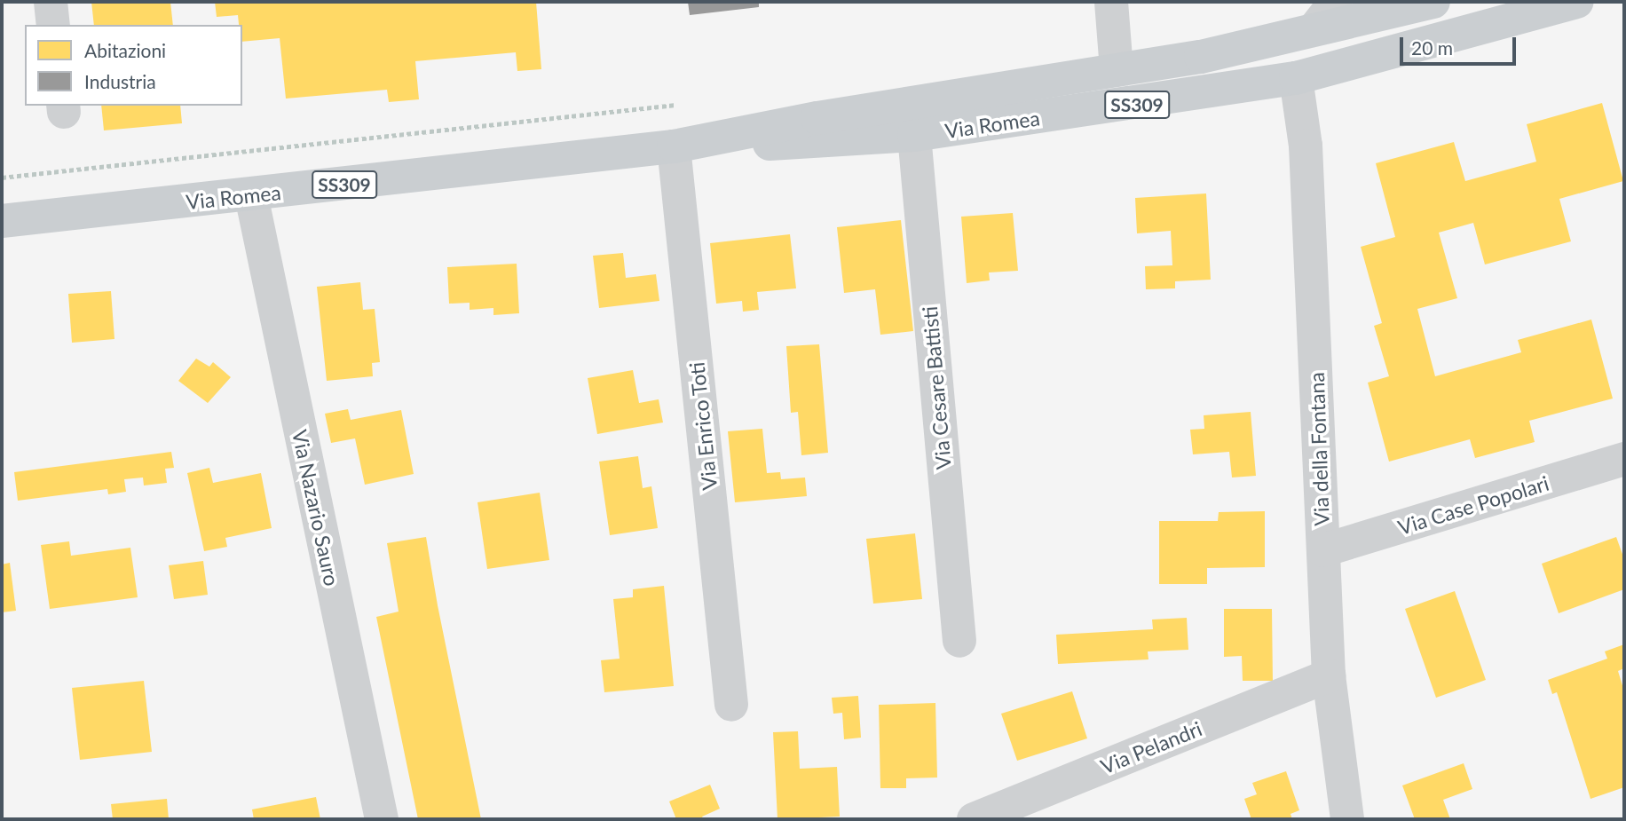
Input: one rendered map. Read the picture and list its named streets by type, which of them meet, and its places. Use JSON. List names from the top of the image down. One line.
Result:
{"streets":{"main road":["SS309","Via Romea"],"street":["Via Cesare Battisti","Via Enrico Toti","Via della Fontana","Via Case Popolari","Via Nazario Sauro","Via Pelandri"]},"crossings":[["Via Romea","Via Cesare Battisti"],["Via Romea","Via Enrico Toti"],["Via Romea","Via della Fontana"],["Via Romea","Via Nazario Sauro"],["Via della Fontana","Via Case Popolari"],["Via della Fontana","Via Pelandri"]],"legend":["Abitazioni","Industria"],"scale_bar":"20 m"}
